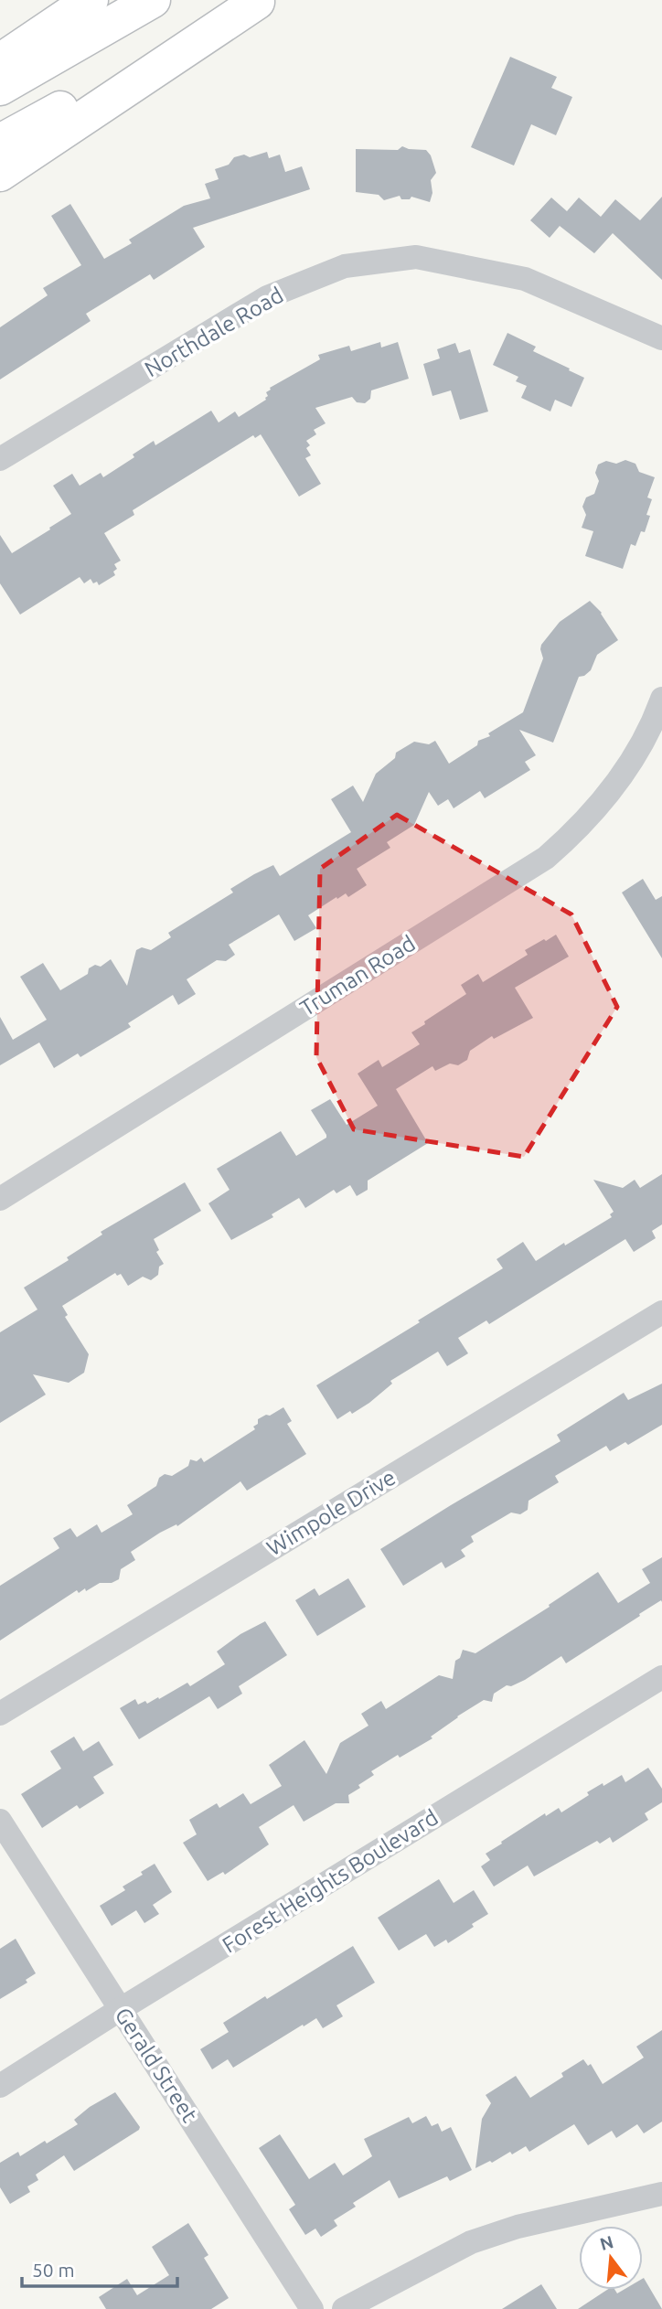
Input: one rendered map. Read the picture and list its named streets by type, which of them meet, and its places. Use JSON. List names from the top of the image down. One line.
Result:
{"streets":{"street":["Northdale Road","Truman Road","Wimpole Drive","Forest Heights Boulevard","Gerald Street"]},"crossings":[["Forest Heights Boulevard","Gerald Street"]],"scale_bar":"50 m","north":"top"}
